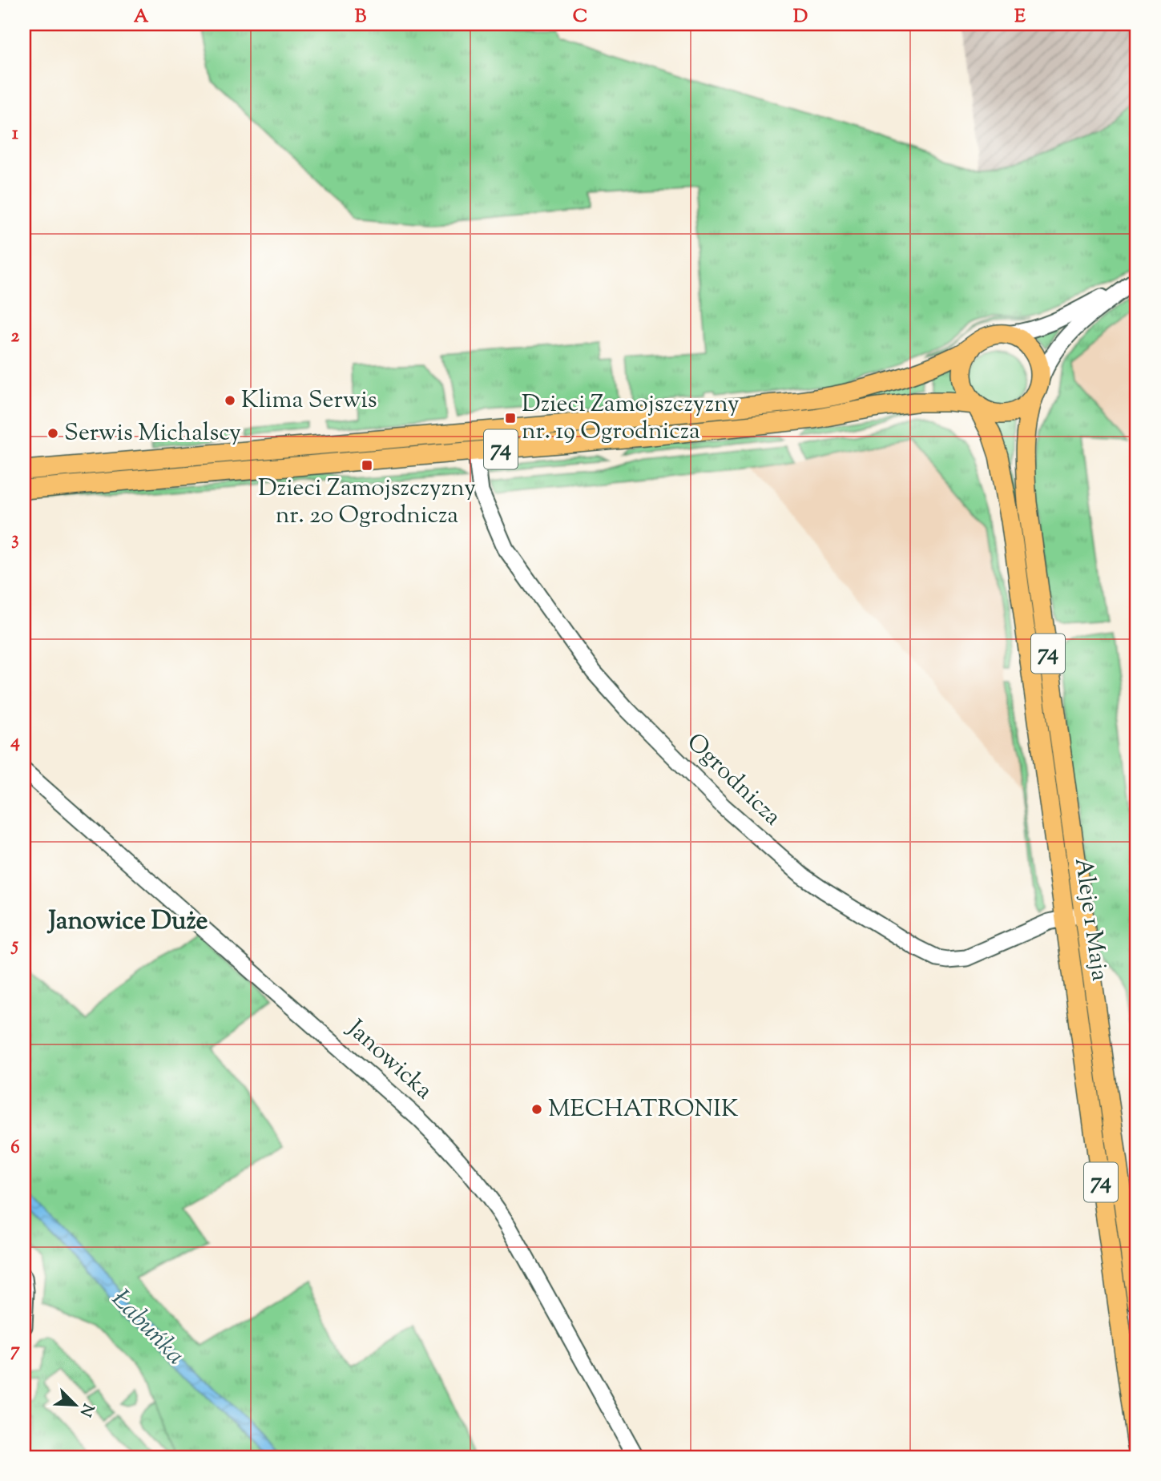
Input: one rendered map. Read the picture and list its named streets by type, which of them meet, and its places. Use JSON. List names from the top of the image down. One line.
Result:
{"streets":{"main road":["74","Aleje 1 Maja"],"street":["Ogrodnicza","Janowicka"]},"crossings":[["74","Ogrodnicza"],["74","Aleje 1 Maja"],["Ogrodnicza","Aleje 1 Maja"]],"districts":["Janowice Duże"],"water":["Łabuńka"],"places":{"other":["Klima Serwis","Serwis Michalscy","MECHATRONIK"],"transit":["Dzieci Zamojszczyzny nr. 19 Ogrodnicza","Dzieci Zamojszczyzny nr. 20 Ogrodnicza"]},"north":"bottom right","grid":{"columns":["A","B","C","D","E"],"rows":["1","2","3","4","5","6","7"]}}
